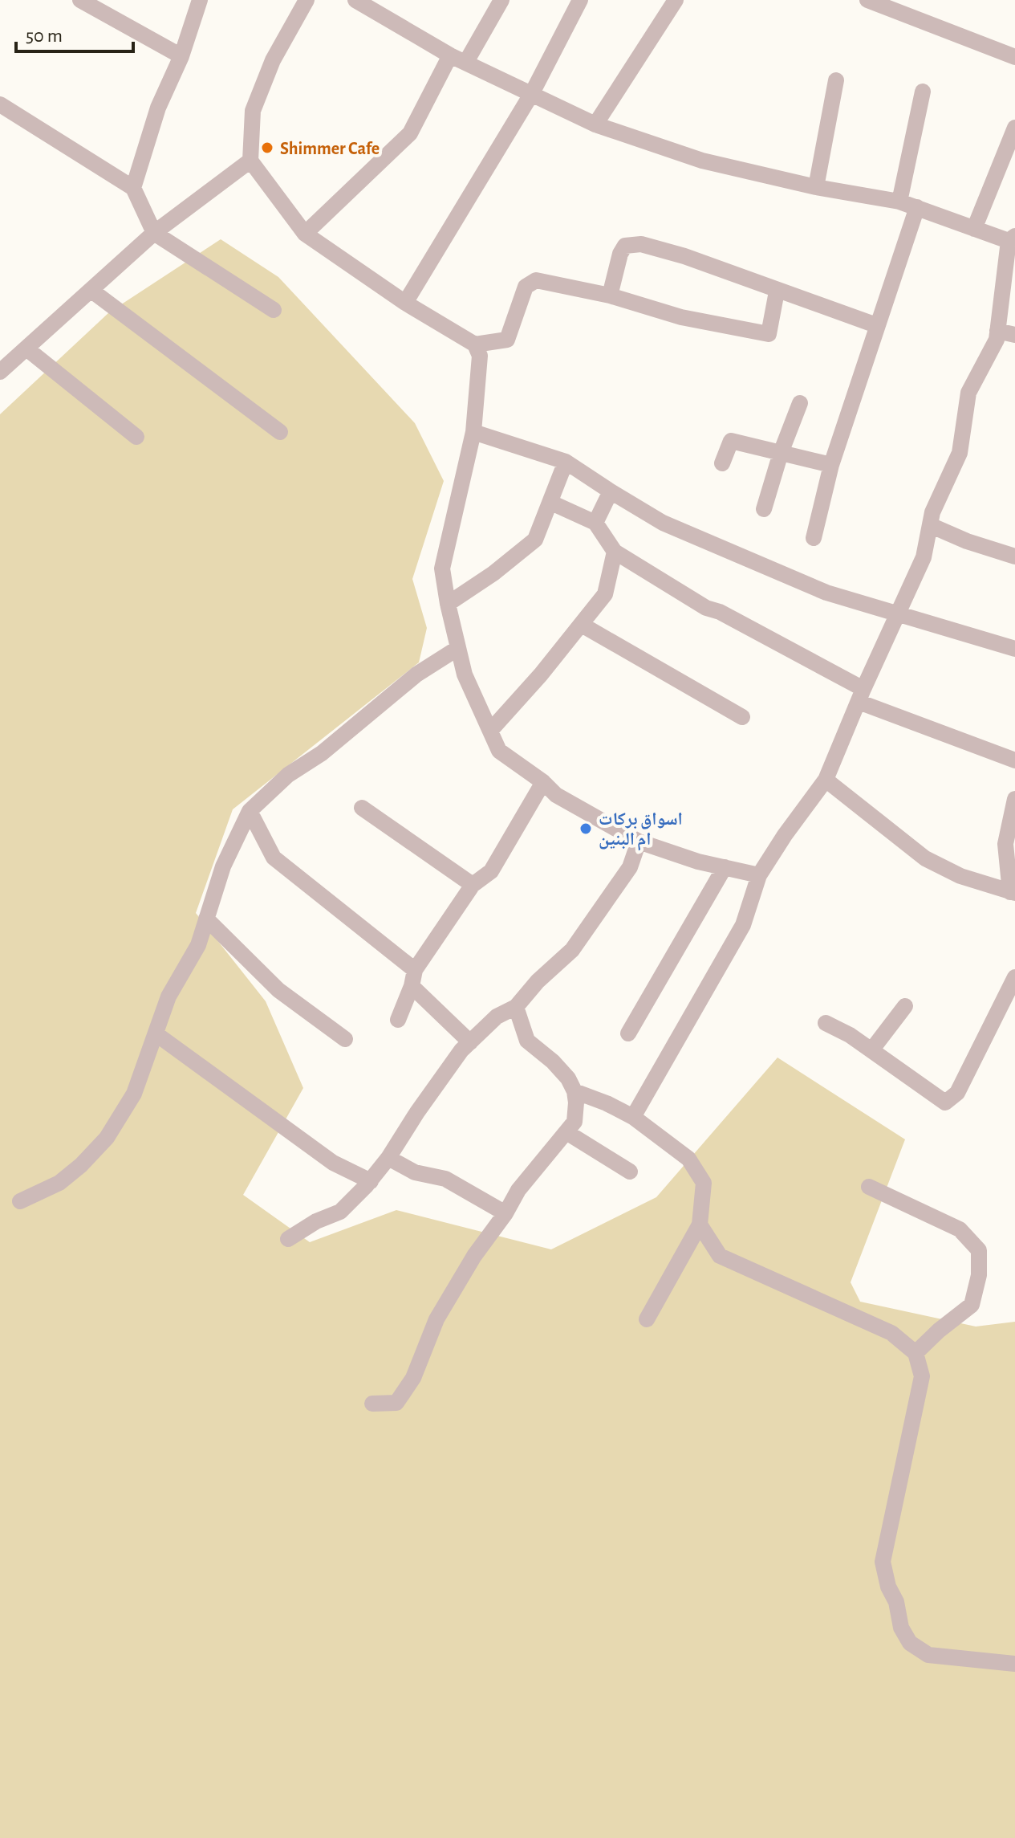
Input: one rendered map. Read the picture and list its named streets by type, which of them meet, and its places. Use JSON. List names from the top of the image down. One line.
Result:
{"places":["Shimmer Cafe","اسواق بركات ام البنين"],"scale_bar":"50 m"}
